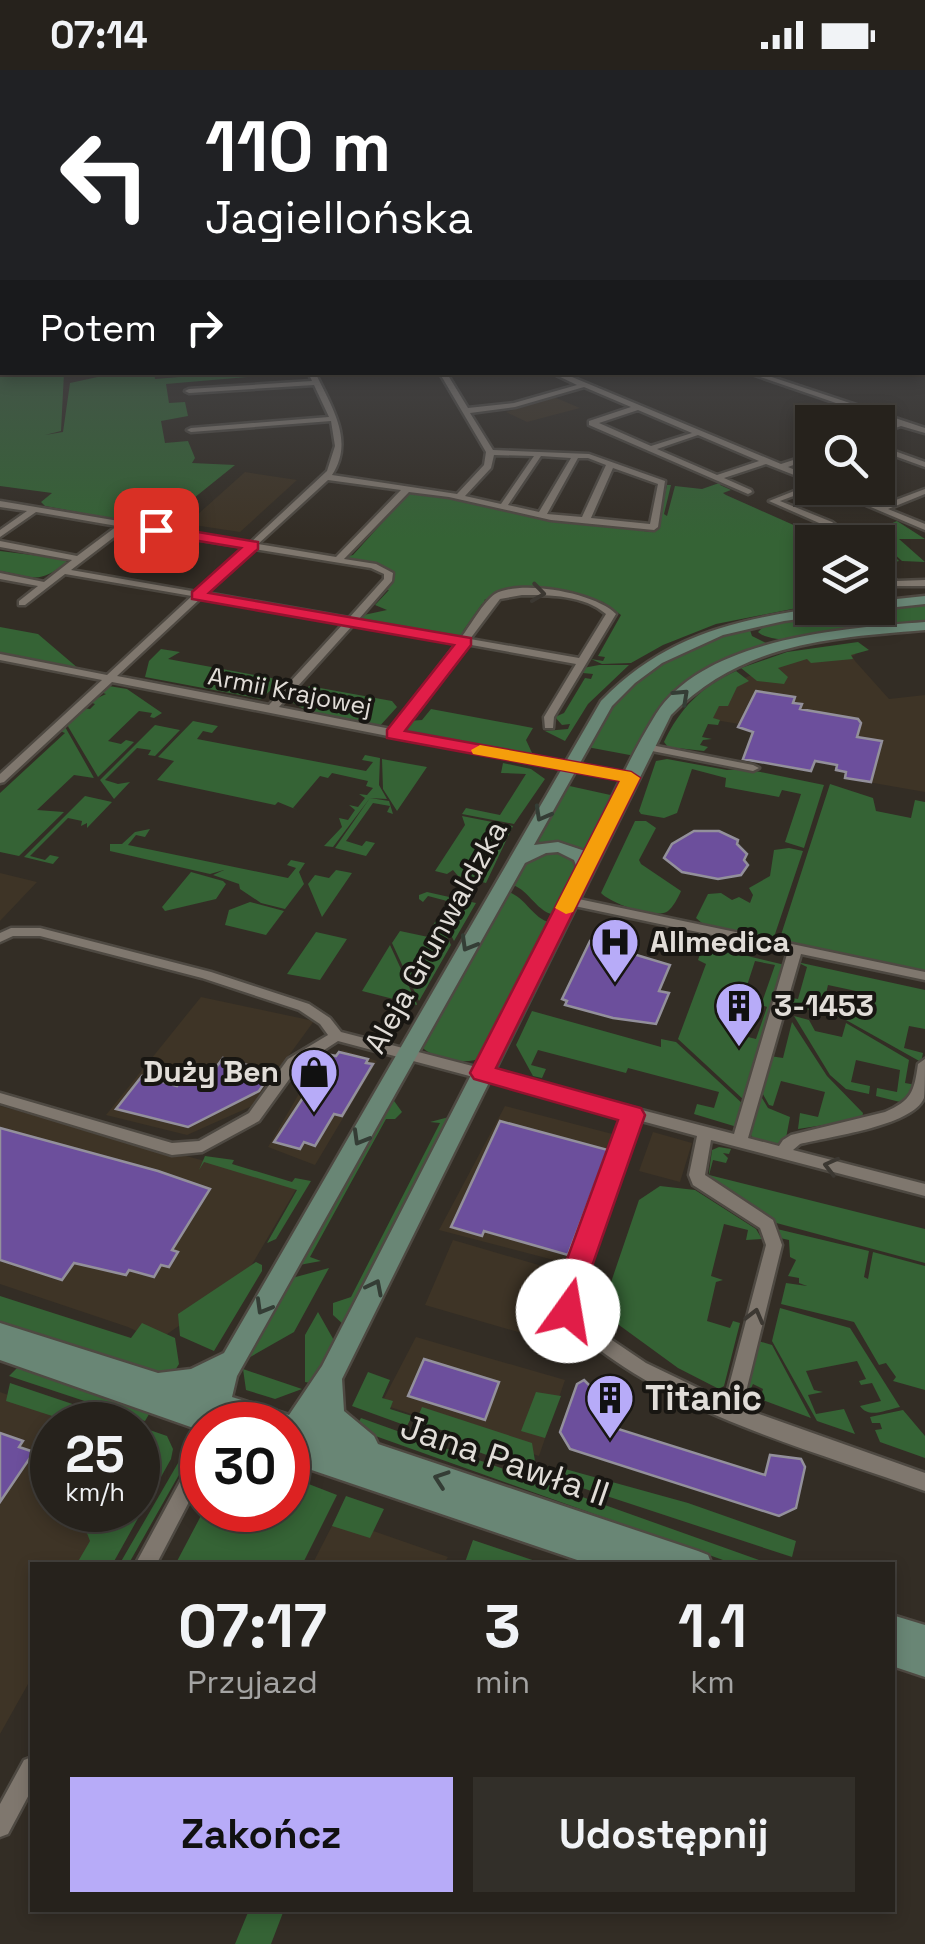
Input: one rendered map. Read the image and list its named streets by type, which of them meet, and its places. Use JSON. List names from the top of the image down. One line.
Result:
{"streets":{"street":["Armii Krajowej","Aleja Grunwaldzka","Jana Pawła II"]},"crossings":[["Armii Krajowej","Aleja Grunwaldzka"]],"places":{"hospital":["Allmedica"],"building":["3-1453","Titanic"],"shop":["Duży Ben"]},"page":{"status":"07:14","turn":["110 m","Jagiellońska"],"then":"Potem","speed":"25 km/h","limit":"30","eta":["07:17","Przyjazd","3","min","1.1","km"],"buttons":["Zakończ","Udostępnij"]}}
